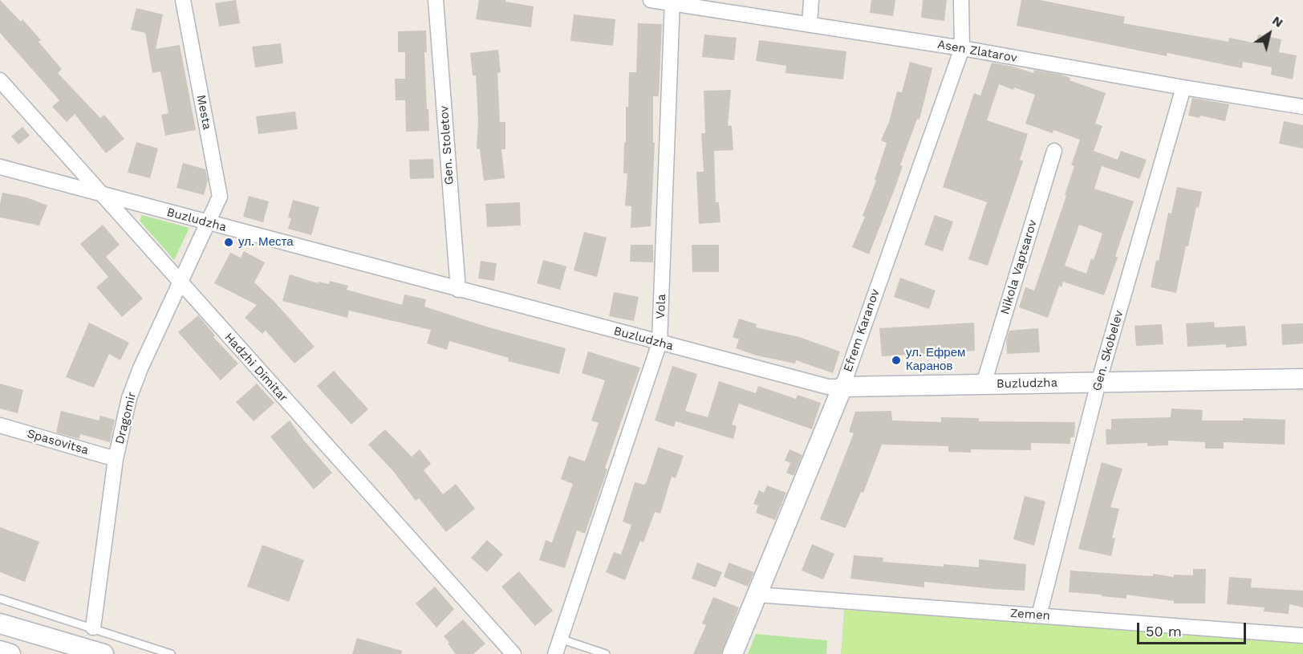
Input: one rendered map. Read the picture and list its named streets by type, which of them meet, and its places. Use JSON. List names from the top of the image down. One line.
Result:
{"streets":{"street":["Asen Zlatarov","Mesta","Gen. Stoletov","Buzludzha","Nikola Vaptsarov","Vola","Efrem Karanov","Gen. Skobelev","Hadzhi Dimitar","Dragomir","Spasovitsa","Zemen"]},"crossings":[["Asen Zlatarov","Vola"],["Asen Zlatarov","Efrem Karanov"],["Asen Zlatarov","Gen. Skobelev"],["Mesta","Buzludzha"],["Mesta","Dragomir"],["Gen. Stoletov","Buzludzha"],["Buzludzha","Nikola Vaptsarov"],["Buzludzha","Vola"],["Buzludzha","Efrem Karanov"],["Buzludzha","Gen. Skobelev"],["Buzludzha","Hadzhi Dimitar"],["Buzludzha","Dragomir"],["Efrem Karanov","Zemen"],["Gen. Skobelev","Zemen"],["Hadzhi Dimitar","Dragomir"],["Dragomir","Spasovitsa"]],"places":["ул. Места","ул. Ефрем Каранов"],"scale_bar":"50 m","north":"top right"}
